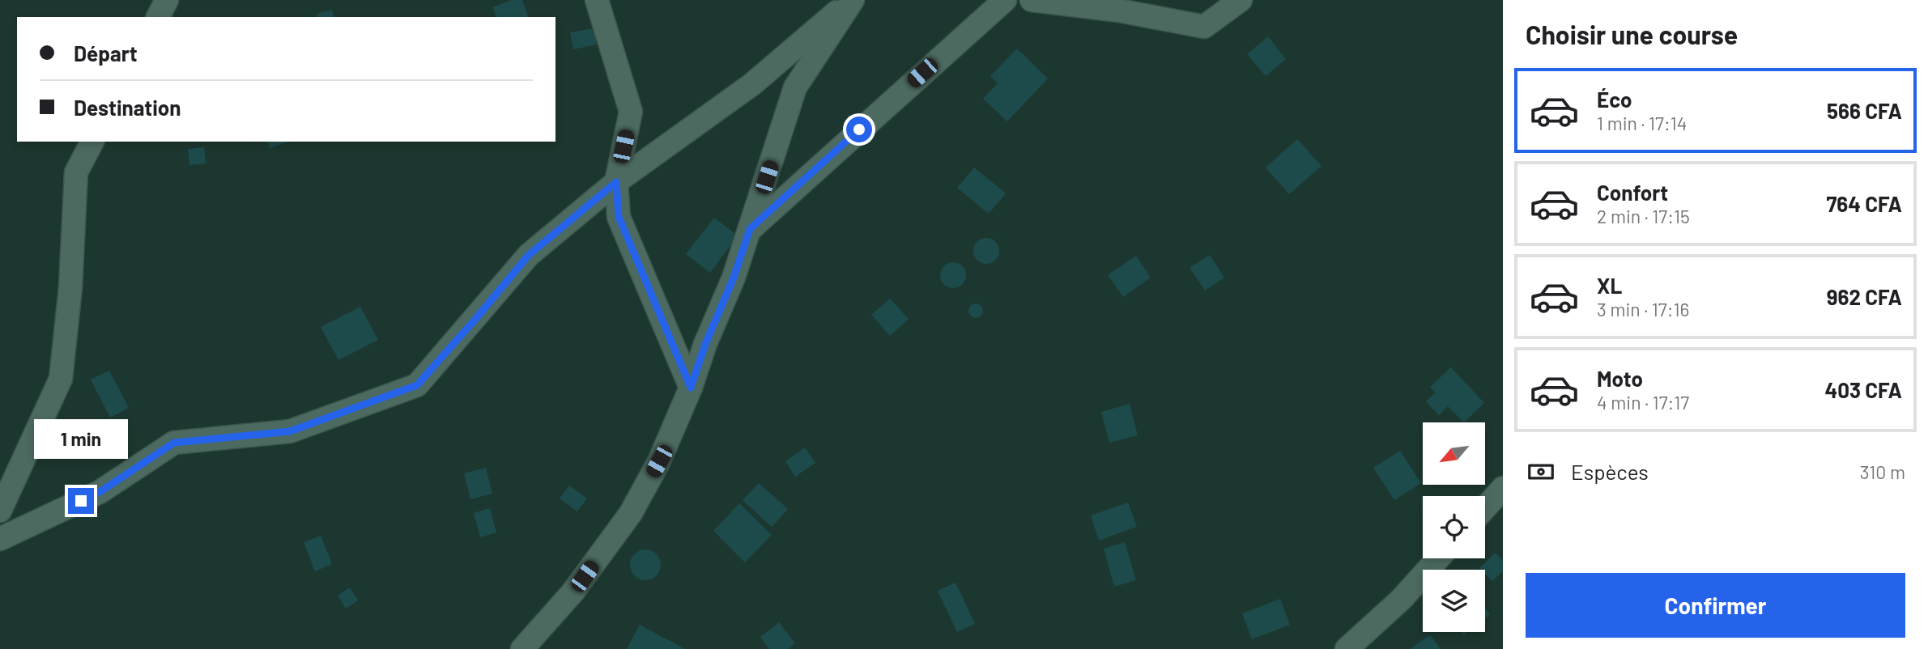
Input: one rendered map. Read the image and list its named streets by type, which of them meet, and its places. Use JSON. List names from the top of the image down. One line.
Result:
{"north":"bottom left","page":{"heading":"Choisir une course","banner":["Départ","Destination"],"list":[{"name":"Éco","note":"1 min · 17:14","value":"566 CFA"},{"name":"Confort","note":"2 min · 17:15","value":"764 CFA"},{"name":"XL","note":"3 min · 17:16","value":"962 CFA"},{"name":"Moto","note":"4 min · 17:17","value":"403 CFA"}],"bubble":"1 min","pay":["Espèces","310 m"],"buttons":"Confirmer"}}
